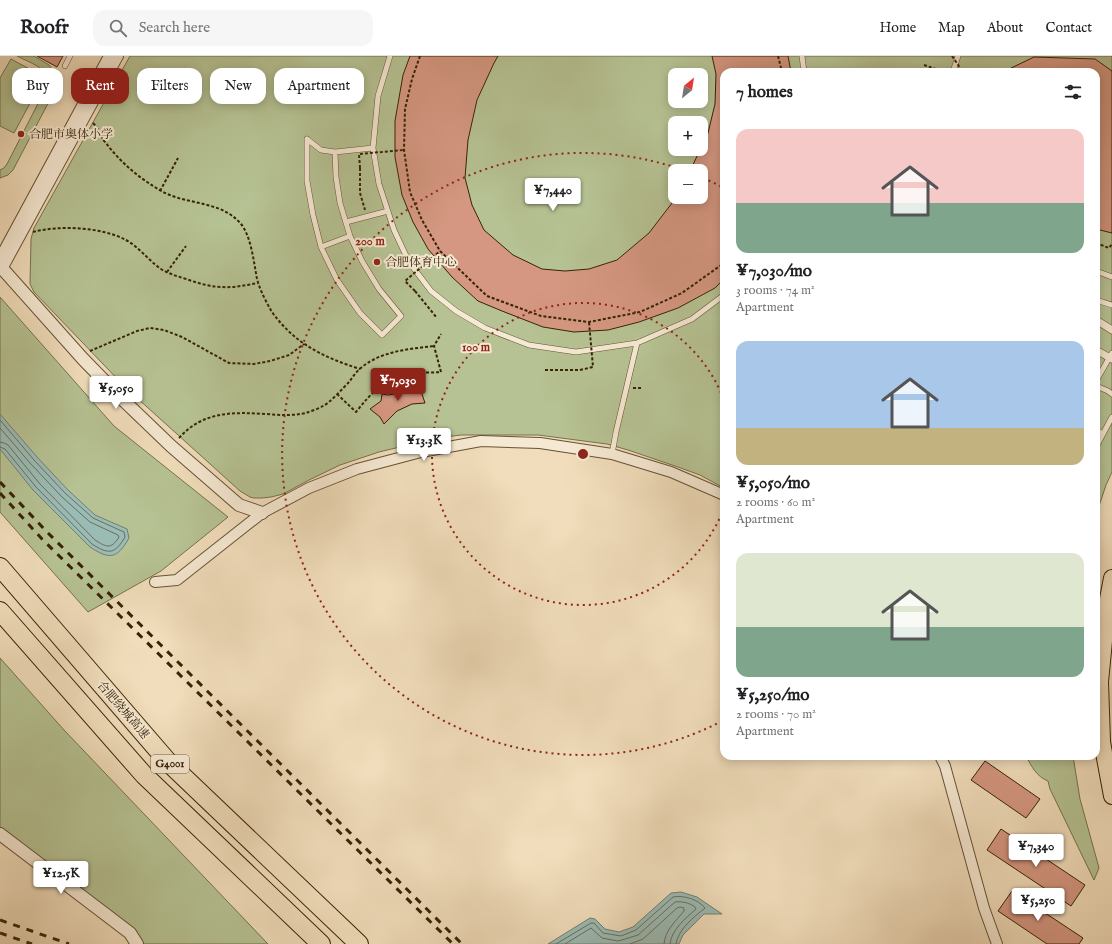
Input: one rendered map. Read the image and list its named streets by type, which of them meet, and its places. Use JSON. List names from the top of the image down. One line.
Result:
{"streets":{"highway":["合肥绕城高速","G4001"]},"places":["合肥市奥体小学","合肥体育中心"],"north":"top right","page":{"header":"Roofr","search":"Search here","nav":["Home","Map","About","Contact"],"map_buttons":["+","−"],"chip":["Buy","Rent","Filters","New","Apartment"],"heading":"7 homes","list":[{"name":"¥7,030/mo","note":"3 rooms · 74 m² · Apartment"},{"name":"¥5,050/mo","note":"2 rooms · 60 m² · Apartment"},{"name":"¥5,250/mo","note":"2 rooms · 70 m² · Apartment"}],"price":["¥7,440","¥7,030","¥5,050","¥13.3K","¥7,340","¥12.5K","¥5,250"]},"rings":["200 m","100 m"]}
